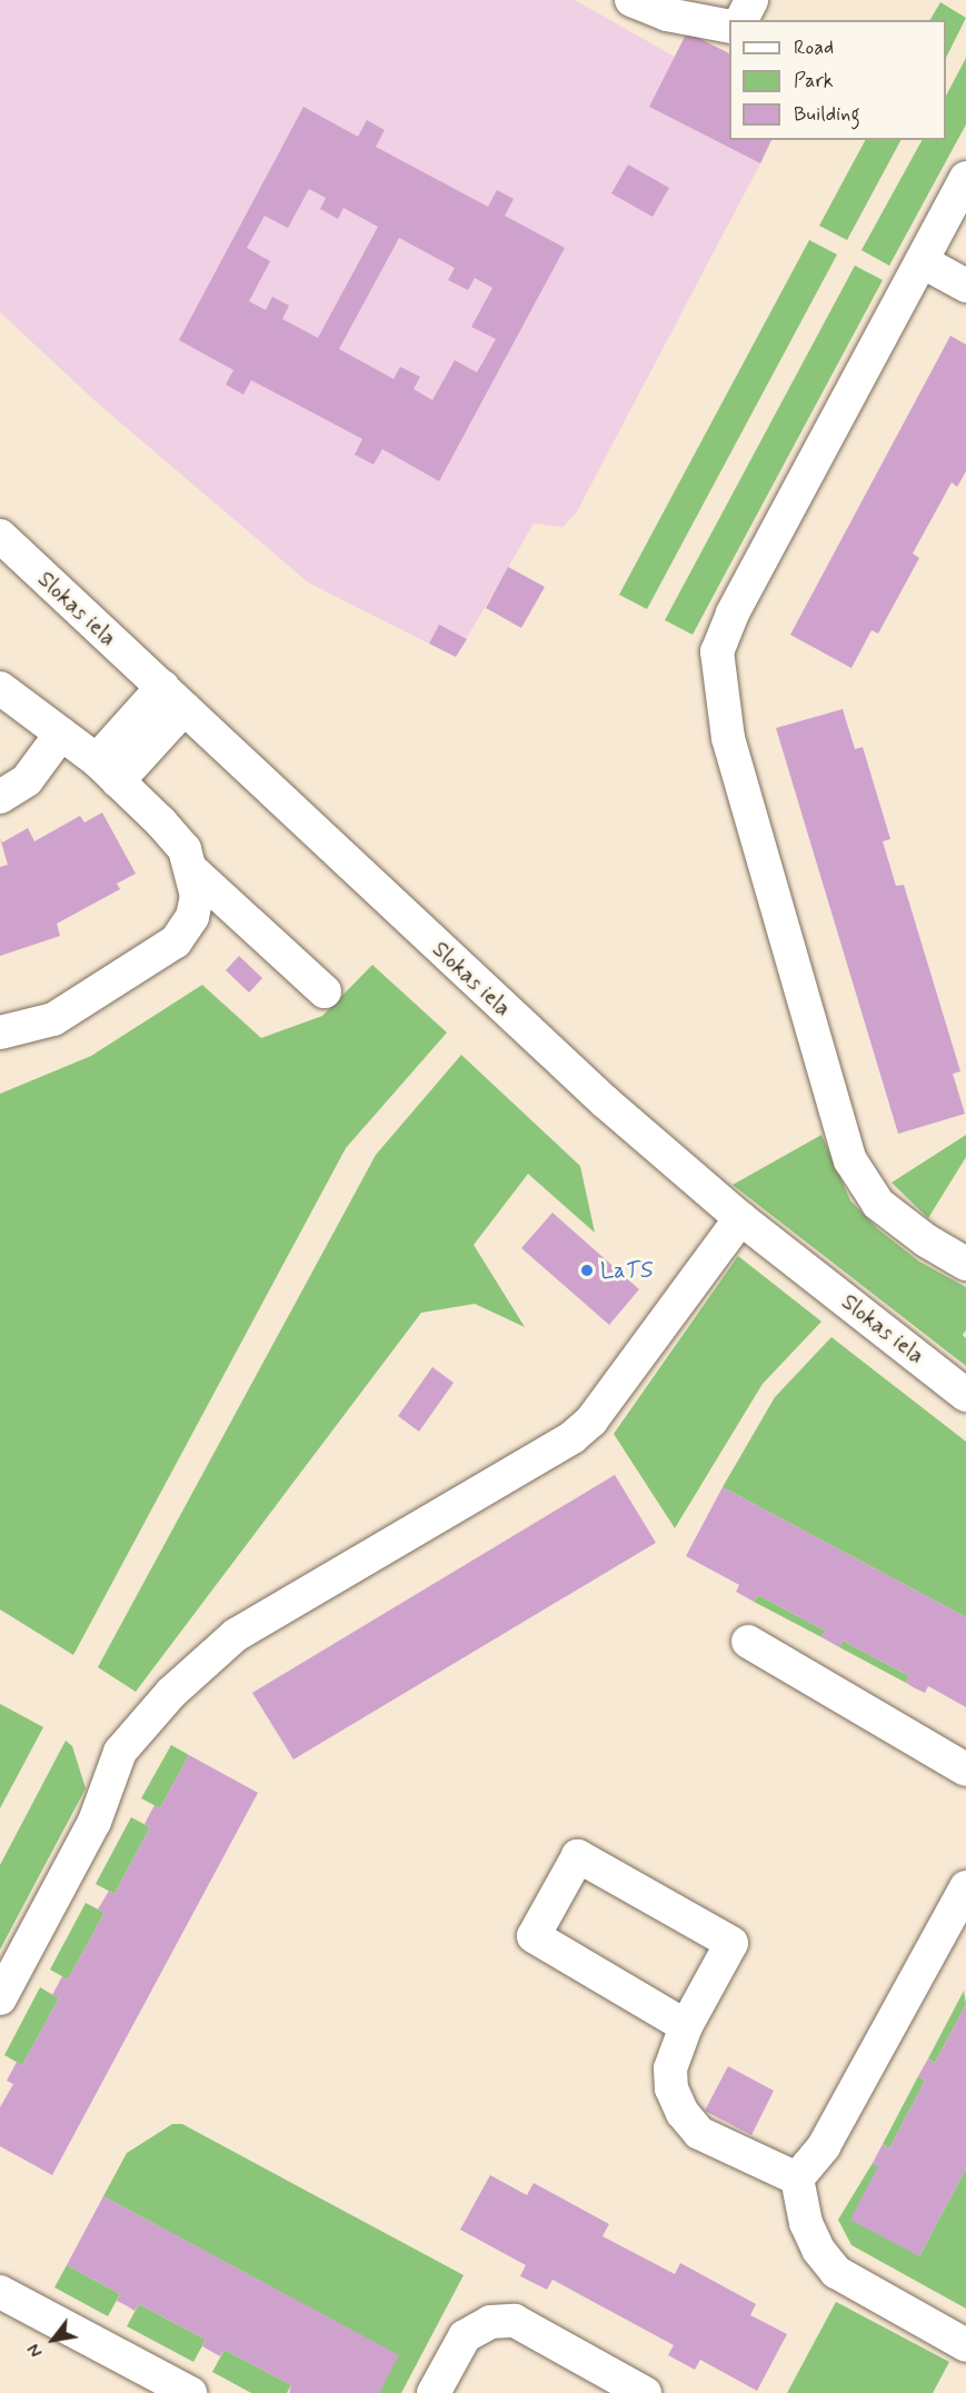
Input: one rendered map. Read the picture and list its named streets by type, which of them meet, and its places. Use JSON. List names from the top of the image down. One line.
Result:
{"streets":{"street":["Slokas iela"]},"places":["LaTS"],"legend":["Road","Park","Building"],"north":"bottom left"}
